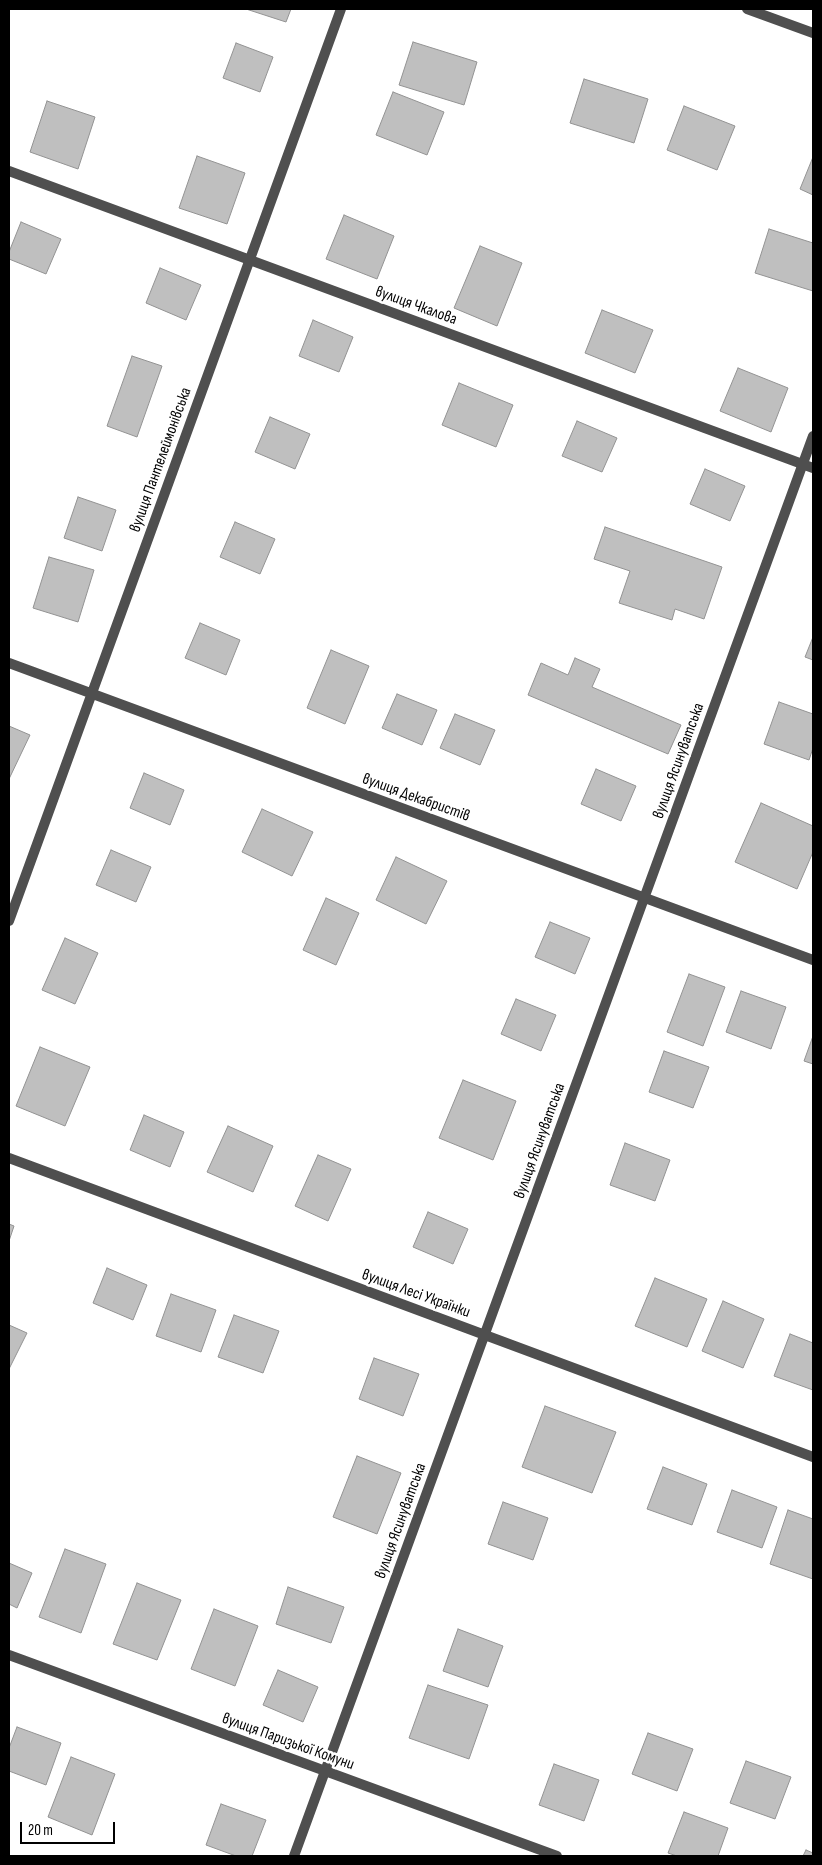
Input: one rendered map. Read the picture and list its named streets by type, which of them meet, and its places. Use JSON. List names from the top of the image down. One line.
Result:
{"streets":{"street":["вулиця Чкалова","вулиця Пантелеймонівська","вулиця Ясинуватська","вулиця Декабристів","вулиця Лесі Українки","вулиця Паризької Комуни"]},"crossings":[["вулиця Чкалова","вулиця Пантелеймонівська"],["вулиця Чкалова","вулиця Ясинуватська"],["вулиця Пантелеймонівська","вулиця Декабристів"],["вулиця Ясинуватська","вулиця Декабристів"],["вулиця Ясинуватська","вулиця Лесі Українки"],["вулиця Ясинуватська","вулиця Паризької Комуни"]],"scale_bar":"20 m"}
